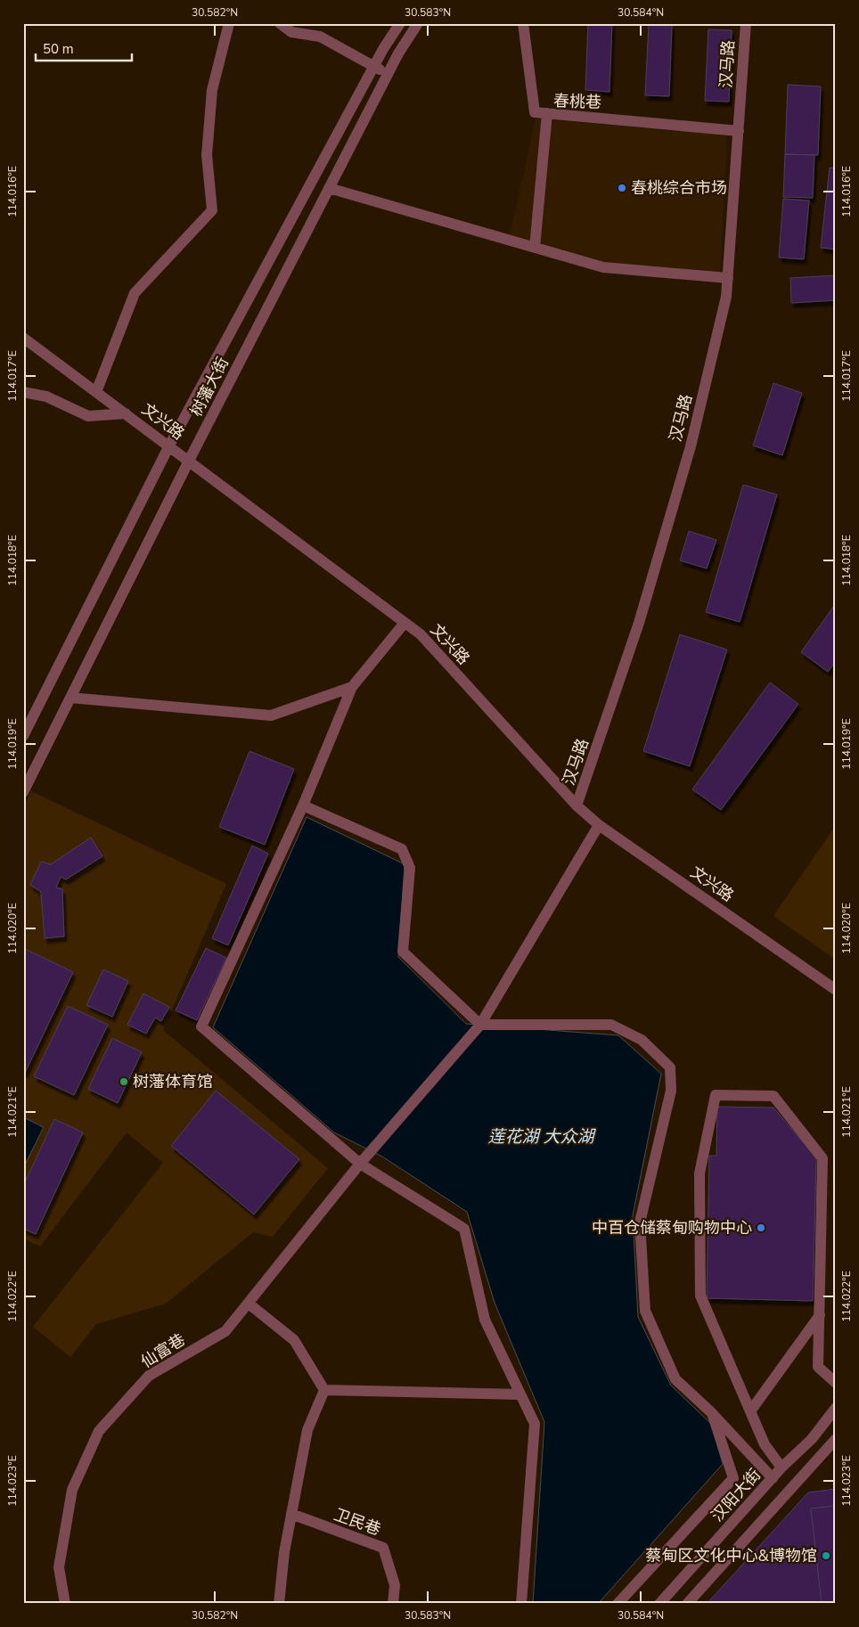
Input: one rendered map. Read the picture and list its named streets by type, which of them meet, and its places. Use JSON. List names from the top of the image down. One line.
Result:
{"streets":{"street":["汉马路","春桃巷","树藩大街","文兴路","仙富巷","汉阳大街","卫民巷"]},"crossings":[["汉马路","春桃巷"],["汉马路","文兴路"],["树藩大街","文兴路"],["文兴路","仙富巷"]],"water":["莲花湖 大众湖"],"places":["春桃综合市场","树藩体育馆","中百仓储蔡甸购物中心","蔡甸区文化中心&博物馆"],"scale_bar":"50 m","coordinates":["30.582°N","30.583°N","30.584°N","114.016°E","114.017°E","114.018°E","114.019°E","114.020°E","114.021°E","114.022°E","114.023°E"]}
